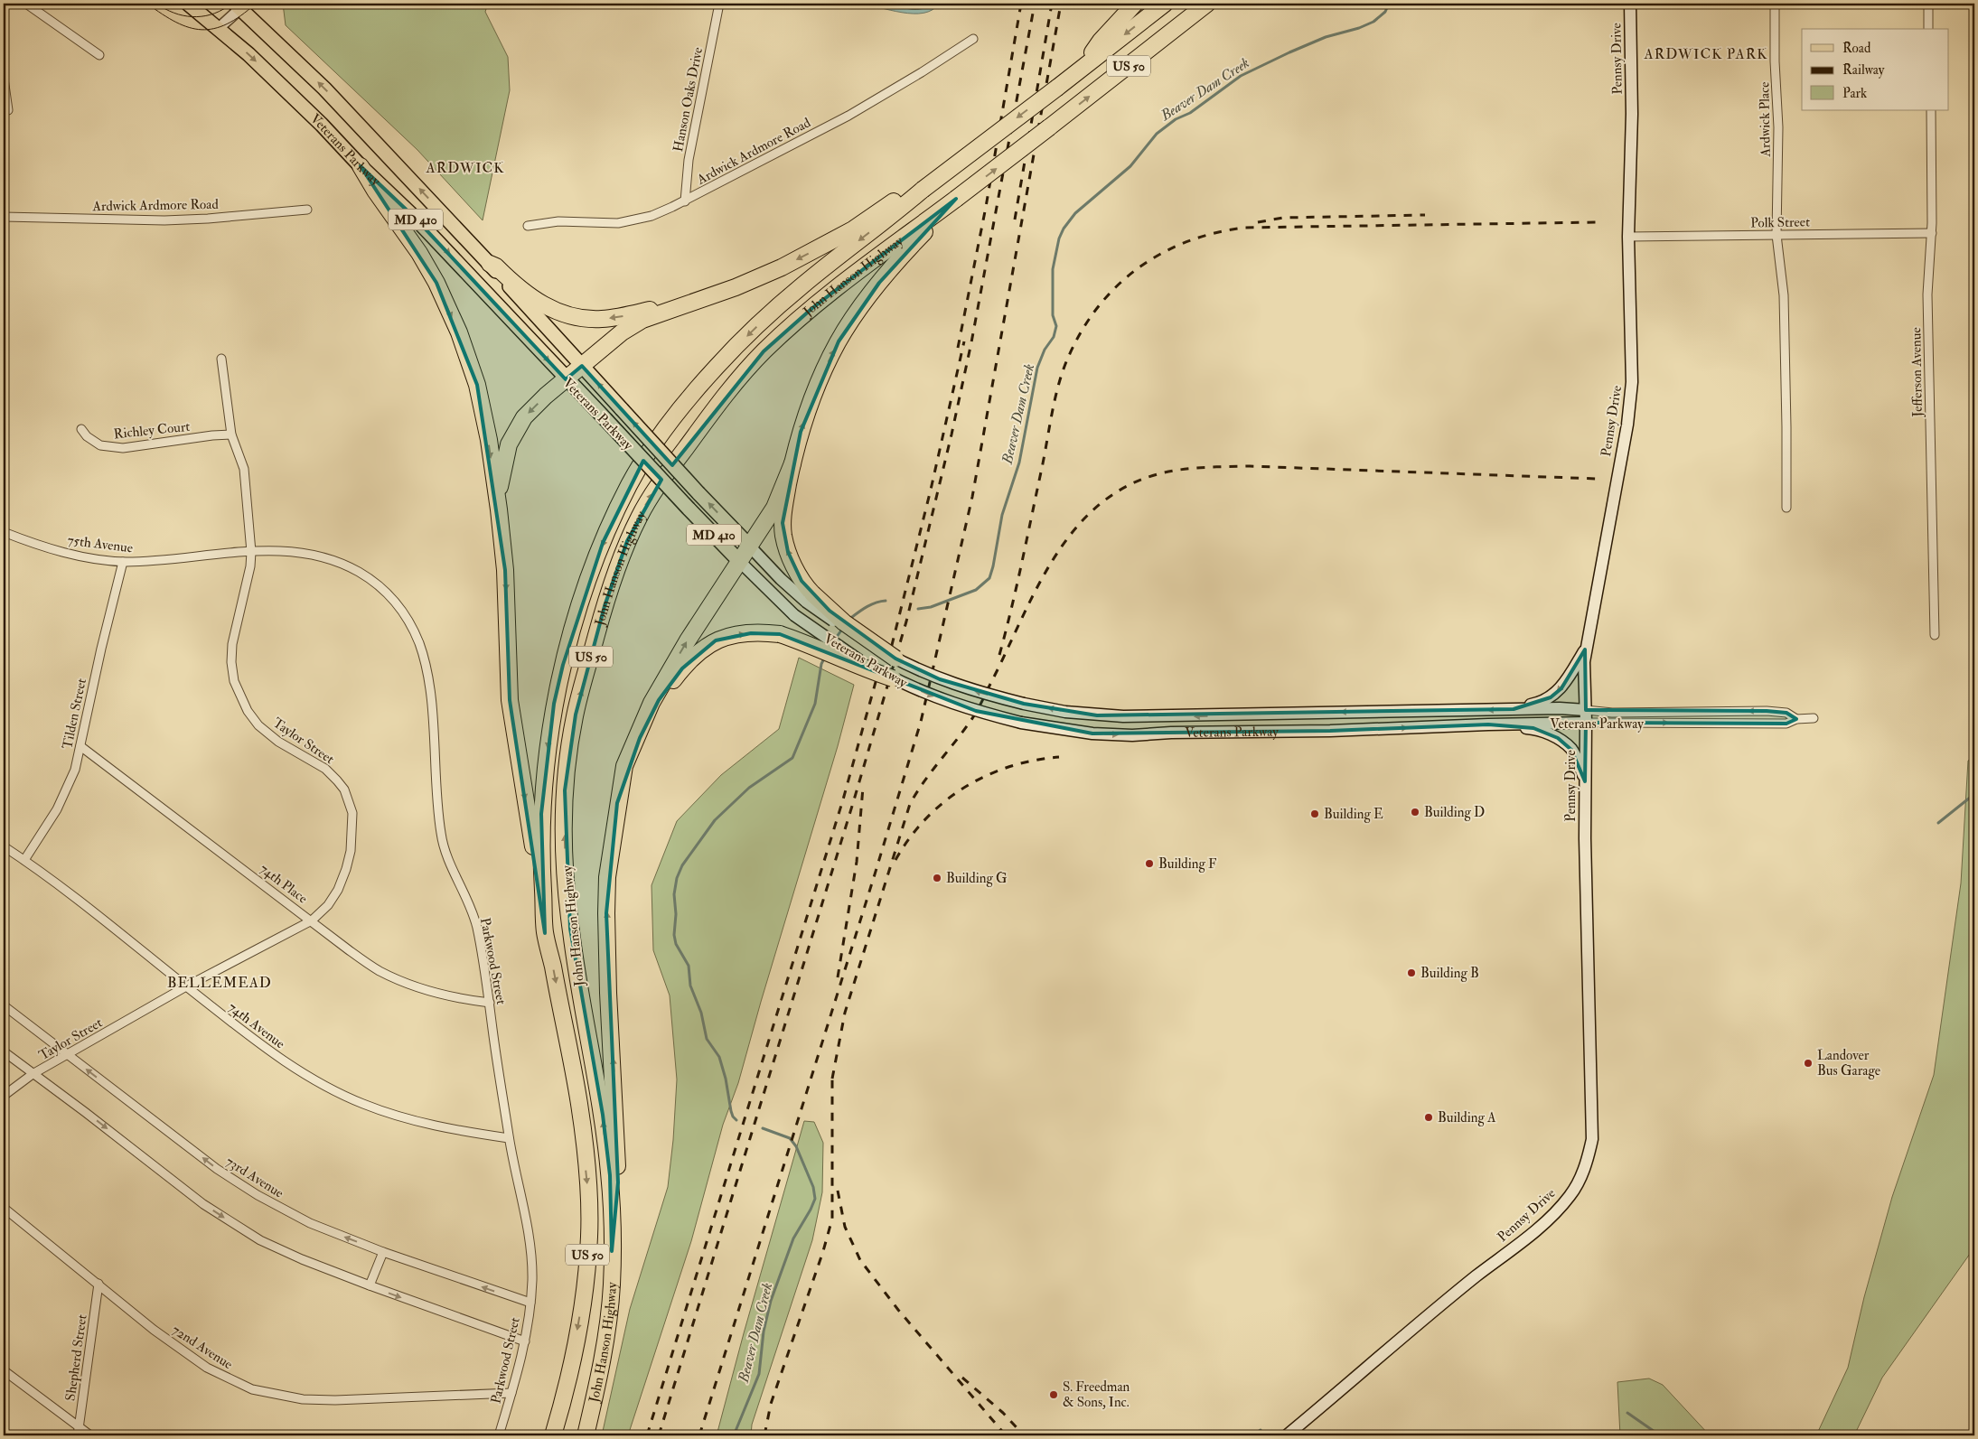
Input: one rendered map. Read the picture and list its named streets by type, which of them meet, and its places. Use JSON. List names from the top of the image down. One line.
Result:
{"streets":{"highway":["US 50","John Hanson Highway"],"main road":["Pennsy Drive","Veterans Parkway","MD 410"],"street":["Hanson Oaks Drive","Ardwick Place","Ardwick Ardmore Road","Polk Street","Jefferson Avenue","Richley Court","75th Avenue","Tilden Street","Taylor Street","74th Place","Parkwood Street","74th Avenue","73rd Avenue","72nd Avenue","Shepherd Street"]},"crossings":[["Pennsy Drive","Veterans Parkway"],["Pennsy Drive","Polk Street"],["Hanson Oaks Drive","Ardwick Ardmore Road"],["Ardwick Place","Polk Street"],["Polk Street","Jefferson Avenue"],["Richley Court","Taylor Street"],["75th Avenue","Tilden Street"],["75th Avenue","Taylor Street"],["75th Avenue","Parkwood Street"],["Tilden Street","74th Place"],["Tilden Street","74th Avenue"],["Taylor Street","74th Place"],["Taylor Street","Parkwood Street"],["Taylor Street","74th Avenue"],["Taylor Street","73rd Avenue"],["74th Place","Parkwood Street"],["Parkwood Street","74th Avenue"],["Parkwood Street","73rd Avenue"],["Parkwood Street","72nd Avenue"],["72nd Avenue","Shepherd Street"]],"districts":["ARDWICK PARK","ARDWICK","BELLEMEAD"],"water":["Beaver Dam Creek"],"places":["Building D","Building E","Building F","Building G","Building B","Landover Bus Garage","Building A","S. Freedman & Sons, Inc."],"legend":["Road","Railway","Park"]}
